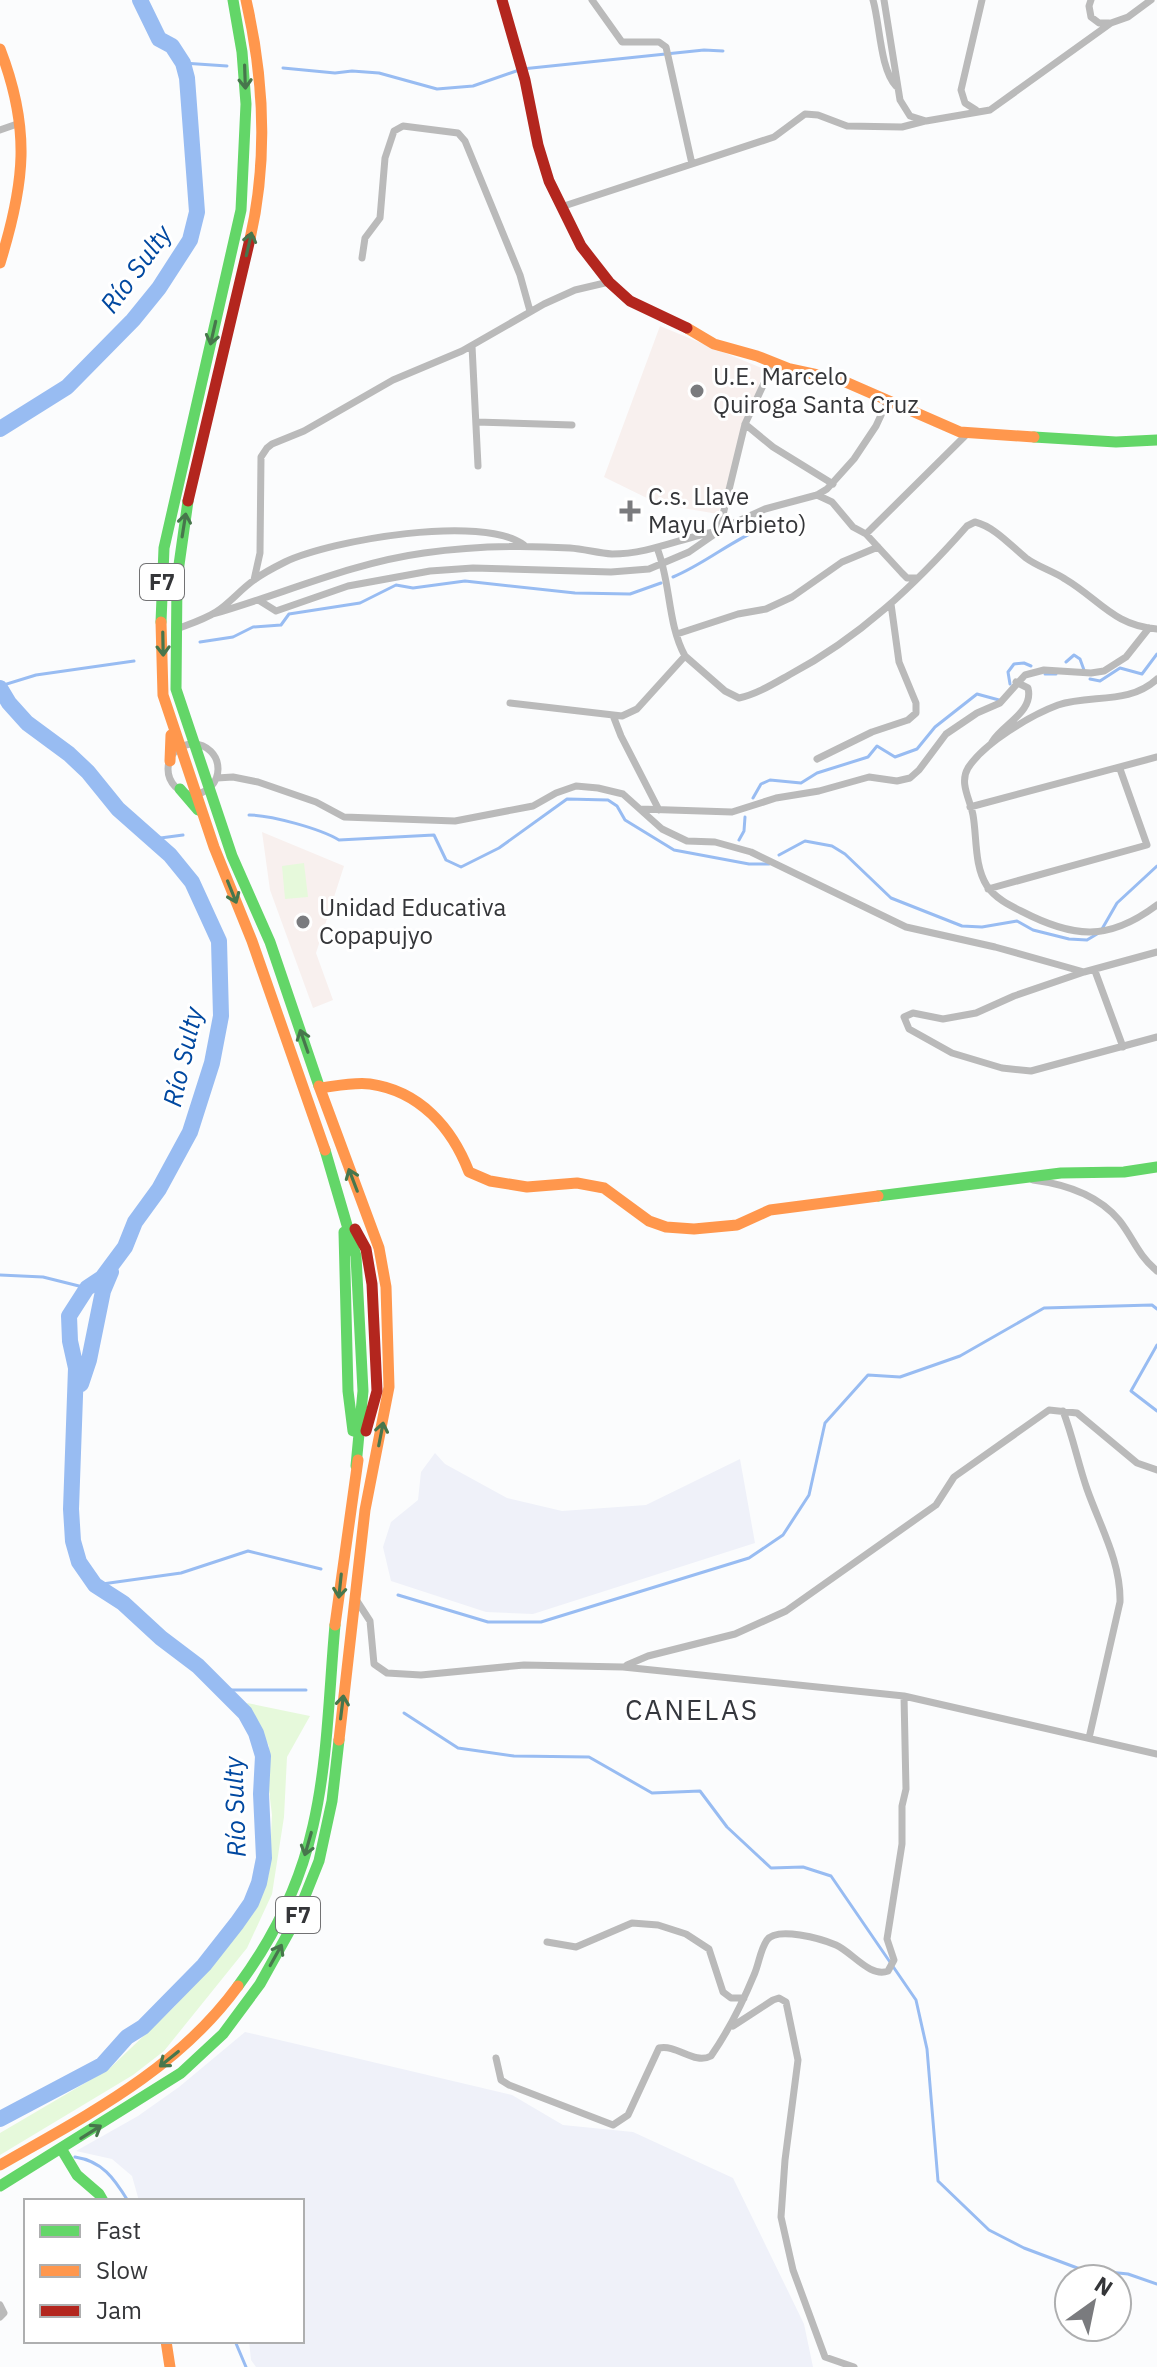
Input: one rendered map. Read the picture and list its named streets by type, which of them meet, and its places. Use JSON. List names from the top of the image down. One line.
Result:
{"streets":{"main road":["F7"]},"districts":["CANELAS"],"water":["Río Sulty"],"places":{"other":["U.E. Marcelo Quiroga Santa Cruz","Unidad Educativa Copapujyo"],"health":["C.s. Llave Mayu (Arbieto)"]},"legend":["Fast","Slow","Jam"],"north":"top right"}
